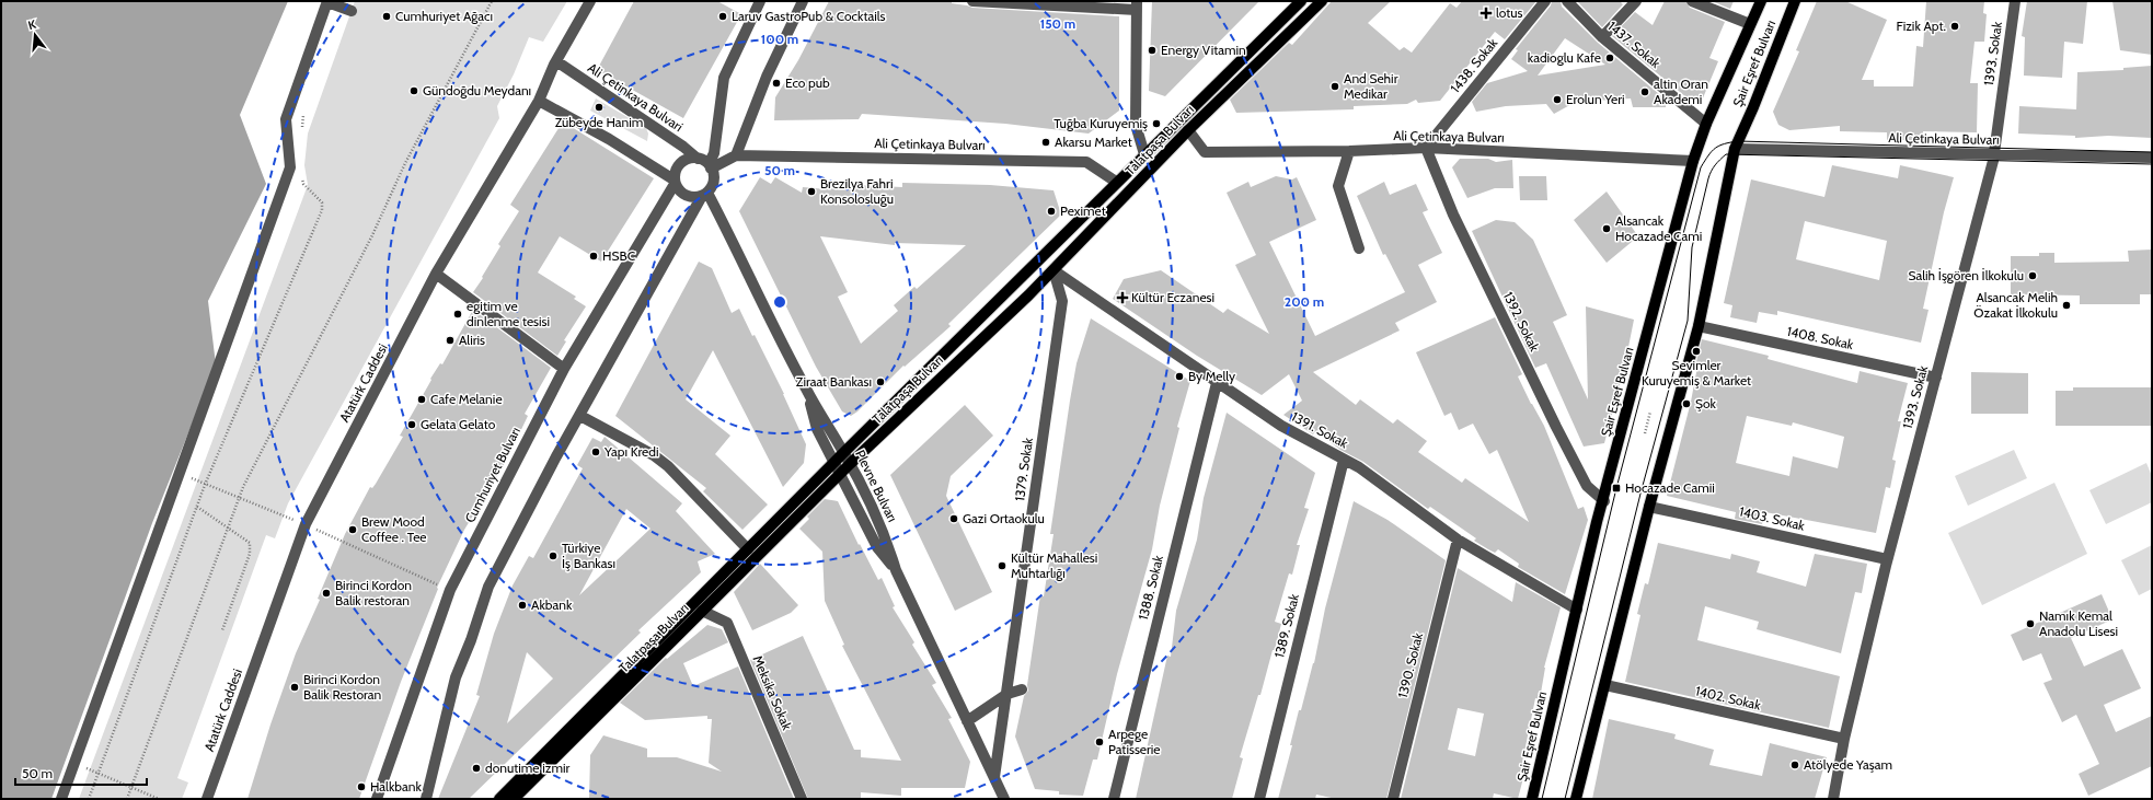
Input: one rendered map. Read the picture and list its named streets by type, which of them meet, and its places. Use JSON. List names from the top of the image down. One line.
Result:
{"streets":{"main road":["Şair Eşref Bulvarı","Talatpaşa Bulvarı"],"street":["1437. Sokak","1393. Sokak","1438. Sokak","Ali Çetinkaya Bulvari","Ali Çetinkaya Bulvarı","1392. Sokak","1408. Sokak","Atatürk Caddesi","1391. Sokak","1379. Sokak","Cumhuriyet Bulvarı","Plevne Bulvarı","1403. Sokak","1388. Sokak","1389. Sokak","1390. Sokak","Meksika Sokak","1402. Sokak"]},"crossings":[["1437. Sokak","Şair Eşref Bulvarı"],["1393. Sokak","Ali Çetinkaya Bulvarı"],["1393. Sokak","1408. Sokak"],["1393. Sokak","1403. Sokak"],["1393. Sokak","1402. Sokak"],["Şair Eşref Bulvarı","Ali Çetinkaya Bulvarı"],["Şair Eşref Bulvarı","1392. Sokak"],["Şair Eşref Bulvarı","1408. Sokak"],["Şair Eşref Bulvarı","1391. Sokak"],["Şair Eşref Bulvarı","1403. Sokak"],["Şair Eşref Bulvarı","1402. Sokak"],["1438. Sokak","Ali Çetinkaya Bulvarı"],["1438. Sokak","1392. Sokak"],["Ali Çetinkaya Bulvari","Atatürk Caddesi"],["Ali Çetinkaya Bulvari","Cumhuriyet Bulvarı"],["Ali Çetinkaya Bulvari","Plevne Bulvarı"],["Ali Çetinkaya Bulvarı","Talatpaşa Bulvarı"],["Ali Çetinkaya Bulvarı","1392. Sokak"],["Talatpaşa Bulvarı","1391. Sokak"],["Talatpaşa Bulvarı","1379. Sokak"],["Talatpaşa Bulvarı","Plevne Bulvarı"],["Talatpaşa Bulvarı","Meksika Sokak"],["1391. Sokak","1379. Sokak"],["1391. Sokak","1388. Sokak"],["1391. Sokak","1389. Sokak"],["1391. Sokak","1390. Sokak"],["1379. Sokak","Plevne Bulvarı"],["Cumhuriyet Bulvarı","Plevne Bulvarı"]],"places":{"health":["lotus","Kültür Eczanesi"],"other":["Cumhuriyet Ağacı","Laruv GastroPub & Cocktails","Fizik Apt.","Energy Vitamin","kadioglu Kafe","Eco pub","And Sehir Medikar","Gündoğdu Meydanı","altin Oran Akademi","Erolun Yeri","Zübeyde Hanim","Tuğba Kuruyemiş","Akarsu Market","Brezilya Fahri Konsolosluğu","Peximet","Alsancak Hocazade Cami","HSBC","Salih İşgören İlkokulu","Alsancak Melih Özakat İlkokulu","egitim ve dinlenme tesisi","Aliris","Sevimler Kuruyemiş & Market","By Melly","Ziraat Bankası","Cafe Melanie","Şok","Gelata Gelato","Yapı Kredi","Gazi Ortaokulu","Brew Mood Coffee . Tee","Türkiye İş Bankası","Kültür Mahallesi Muhtarlığı","Birinci Kordon Balik restoran","Akbank","Namık Kemal Anadolu Lisesi","Birinci Kordon Balik Restoran","Arpege Patisserie","Atölyede Yaşam","donutime izmir","Halkbank"],"transit":["Hocazade Camii"]},"scale_bar":"50 m","north":"top","rings":["150 m","100 m","50 m","200 m"]}
